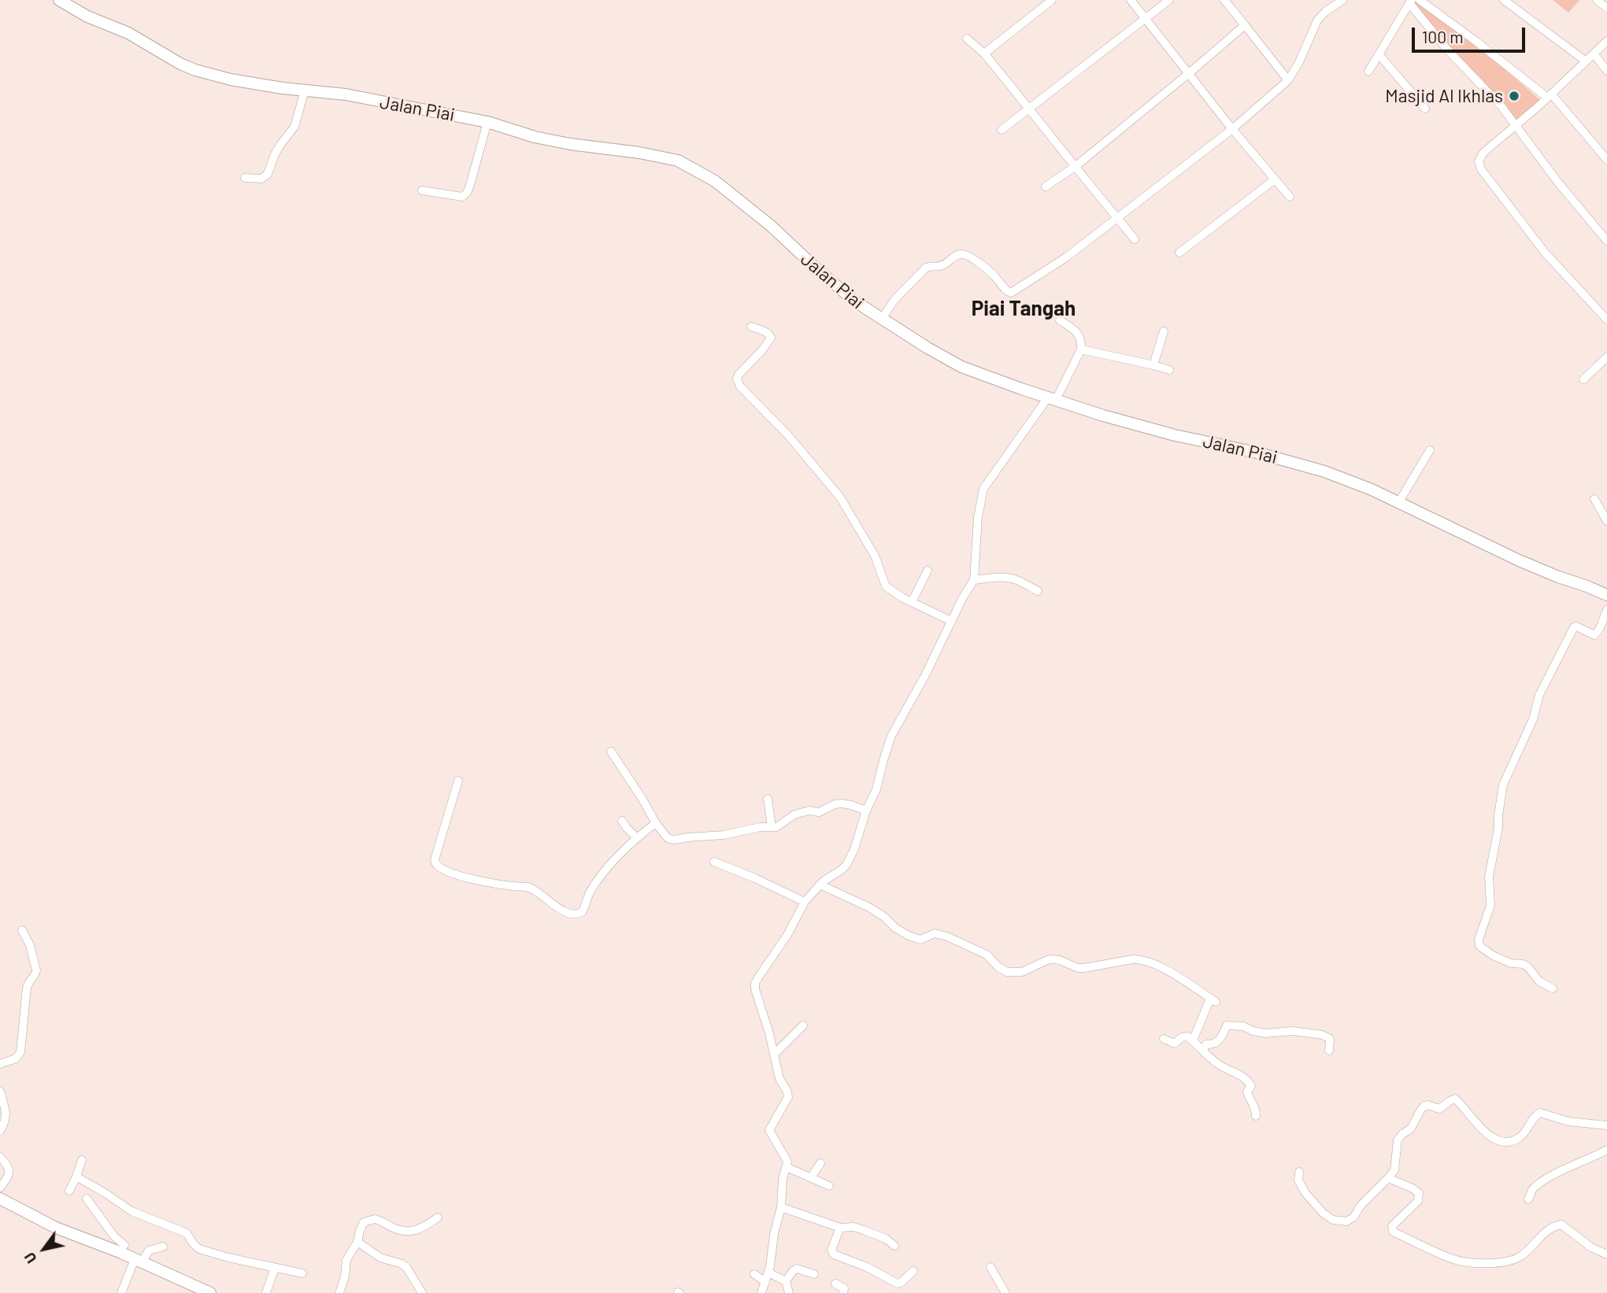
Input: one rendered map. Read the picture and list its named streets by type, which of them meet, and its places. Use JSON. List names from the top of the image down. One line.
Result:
{"streets":{"street":["Jalan Piai"]},"districts":["Piai Tangah"],"places":["Masjid Al Ikhlas"],"scale_bar":"100 m","north":"bottom left"}
